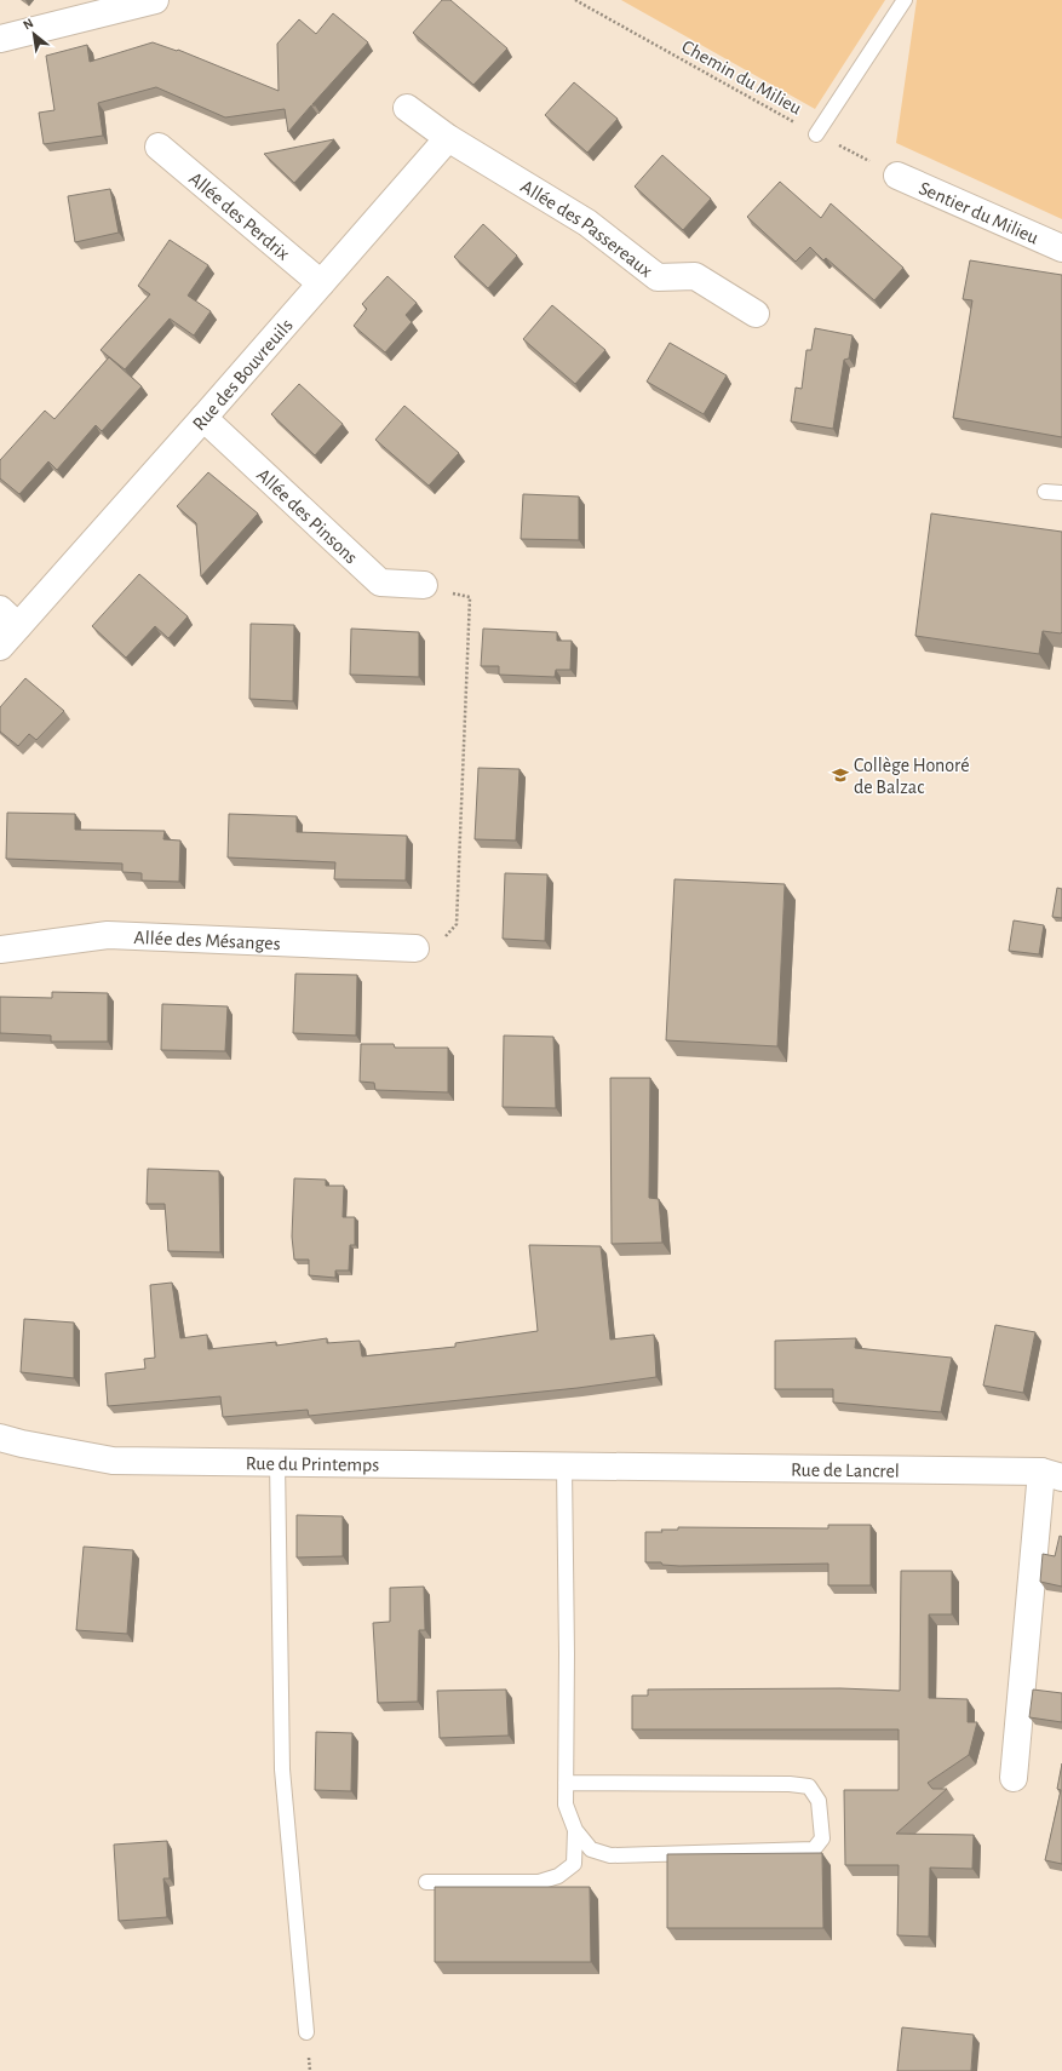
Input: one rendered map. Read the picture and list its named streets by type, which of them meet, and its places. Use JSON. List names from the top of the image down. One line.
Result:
{"streets":{"street":["Sentier du Milieu","Allée des Perdrix","Allée des Passereaux","Rue des Bouvreuils","Allée des Pinsons","Allée des Mésanges","Rue du Printemps","Rue de Lancrel"],"path":["Chemin du Milieu"]},"crossings":[["Chemin du Milieu","Sentier du Milieu"],["Allée des Perdrix","Rue des Bouvreuils"],["Allée des Passereaux","Rue des Bouvreuils"],["Rue des Bouvreuils","Allée des Pinsons"],["Rue du Printemps","Rue de Lancrel"]],"places":{"school or university":["Collège Honoré de Balzac"]},"north":"top left"}
